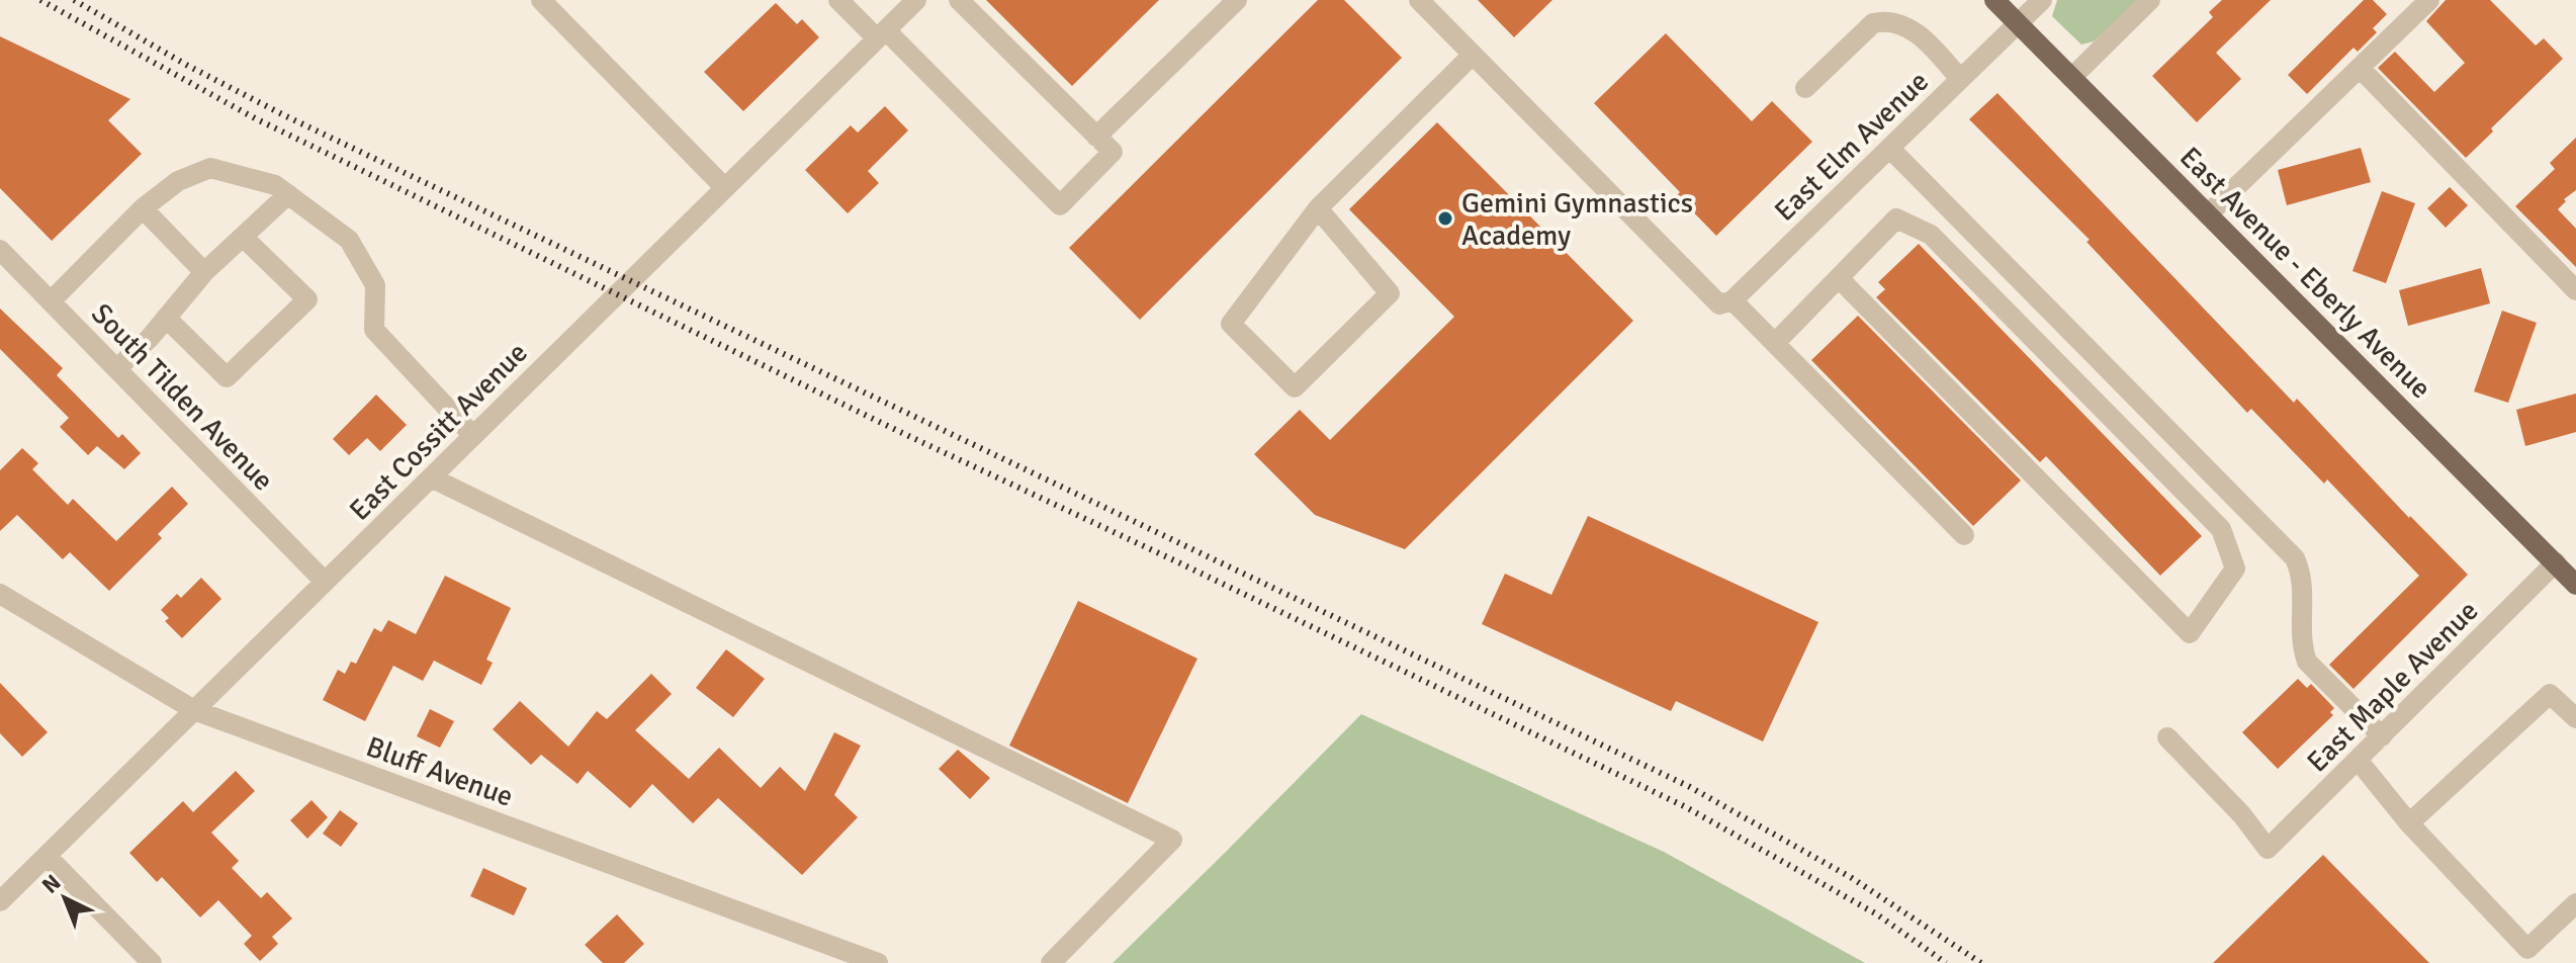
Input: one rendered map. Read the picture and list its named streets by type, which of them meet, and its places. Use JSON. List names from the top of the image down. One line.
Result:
{"streets":{"main road":["East Avenue - Eberly Avenue"],"street":["East Elm Avenue","South Tilden Avenue","East Cossitt Avenue","East Maple Avenue","Bluff Avenue"]},"crossings":[["East Elm Avenue","East Avenue - Eberly Avenue"],["East Avenue - Eberly Avenue","East Maple Avenue"],["South Tilden Avenue","East Cossitt Avenue"],["East Cossitt Avenue","Bluff Avenue"]],"places":["Gemini Gymnastics Academy"],"north":"top left"}
